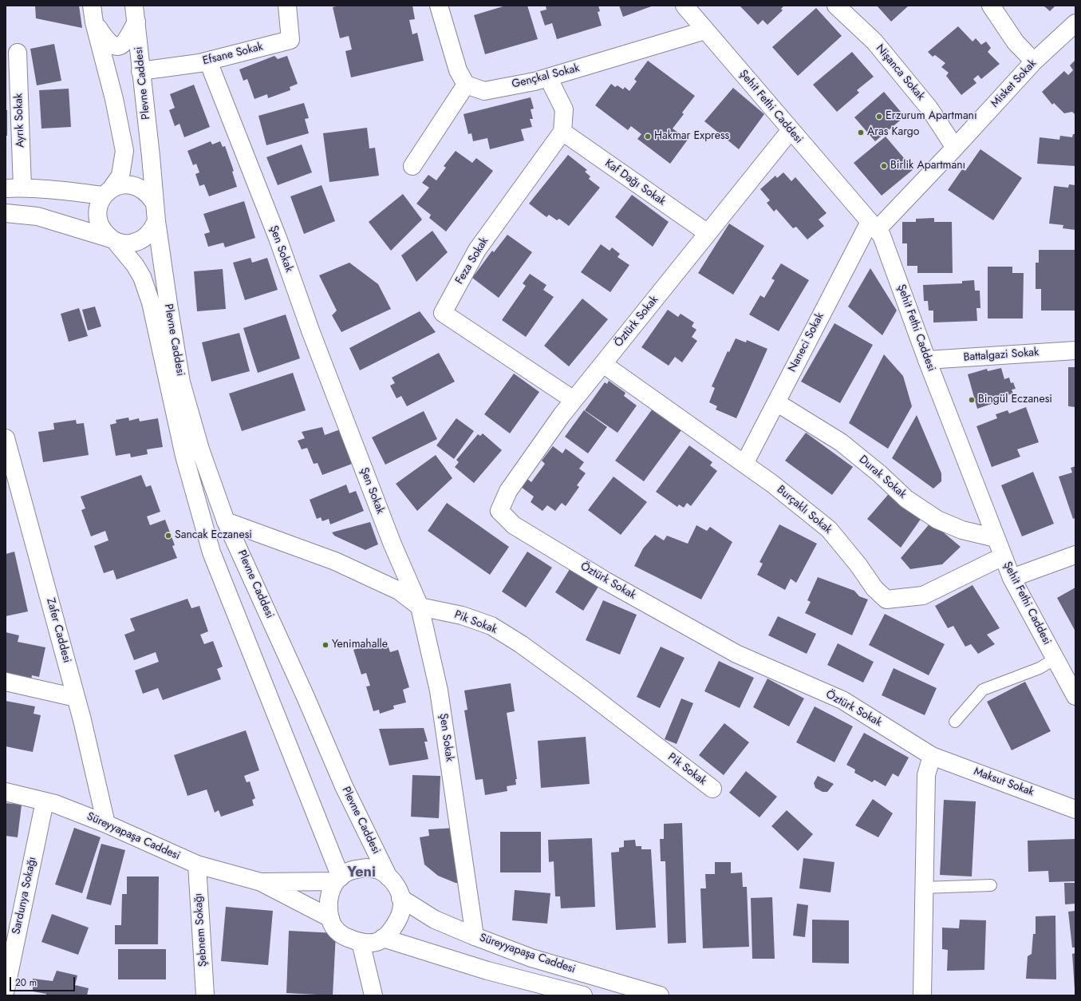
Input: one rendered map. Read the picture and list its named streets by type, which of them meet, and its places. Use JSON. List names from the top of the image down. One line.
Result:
{"streets":{"street":["Efsane Sokak","Nişanca Sokak","Gençkal Sokak","Plevne Caddesi","Misket Sokak","Şehit Fethi Caddesi","Ayrık Sokak","Kaf Dağı Sokak","Şen Sokak","Feza Sokak","Öztürk Sokak","Naneci Sokak","Battalgazi Sokak","Durak Sokak","Burçaklı Sokak","Pik Sokak","Zafer Caddesi","Maksut Sokak","Süreyyapaşa Caddesi","Sardunya Sokağı","Şebnem Sokağı"]},"crossings":[["Efsane Sokak","Plevne Caddesi"],["Efsane Sokak","Şen Sokak"],["Nişanca Sokak","Misket Sokak"],["Gençkal Sokak","Şehit Fethi Caddesi"],["Plevne Caddesi","Pik Sokak"],["Plevne Caddesi","Süreyyapaşa Caddesi"],["Misket Sokak","Şehit Fethi Caddesi"],["Misket Sokak","Naneci Sokak"],["Şehit Fethi Caddesi","Öztürk Sokak"],["Şehit Fethi Caddesi","Naneci Sokak"],["Şehit Fethi Caddesi","Battalgazi Sokak"],["Şehit Fethi Caddesi","Durak Sokak"],["Şehit Fethi Caddesi","Burçaklı Sokak"],["Kaf Dağı Sokak","Feza Sokak"],["Kaf Dağı Sokak","Öztürk Sokak"],["Şen Sokak","Pik Sokak"],["Şen Sokak","Süreyyapaşa Caddesi"],["Feza Sokak","Öztürk Sokak"],["Öztürk Sokak","Burçaklı Sokak"],["Öztürk Sokak","Maksut Sokak"],["Naneci Sokak","Durak Sokak"],["Naneci Sokak","Burçaklı Sokak"],["Zafer Caddesi","Süreyyapaşa Caddesi"],["Süreyyapaşa Caddesi","Sardunya Sokağı"],["Süreyyapaşa Caddesi","Şebnem Sokağı"]],"districts":["Yeni"],"places":["Erzurum Apartmanı","Aras Kargo","Hakmar Express","Birlik Apartmanı","Bingül Eczanesi","Sancak Eczanesi","Yenimahalle"],"scale_bar":"20 m"}
